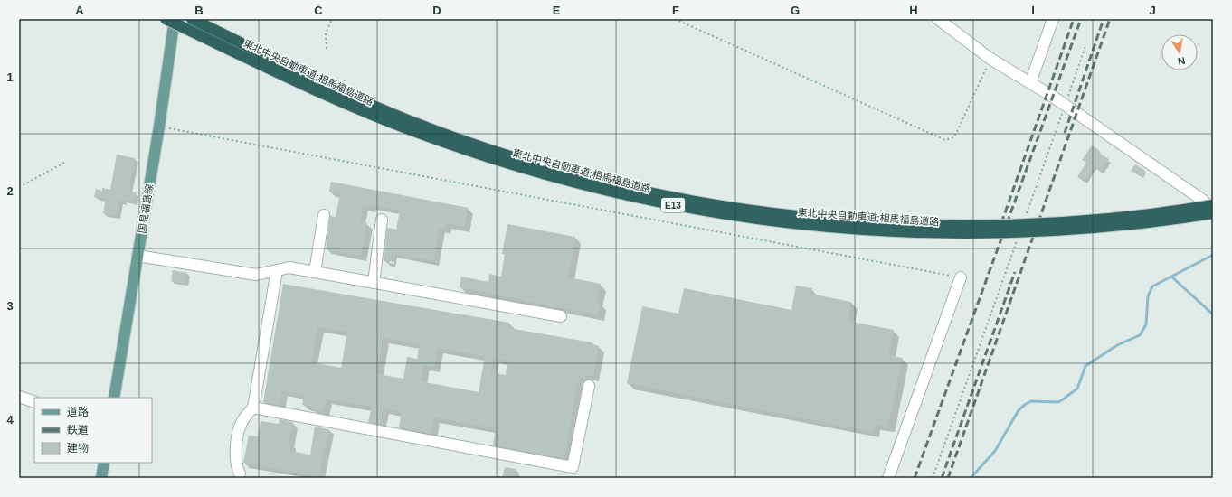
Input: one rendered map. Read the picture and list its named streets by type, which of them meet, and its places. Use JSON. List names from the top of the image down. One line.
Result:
{"streets":{"highway":["東北中央自動車道;相馬福島道路","E13"],"main road":["国見福島線"]},"legend":["道路","鉄道","建物"],"north":"bottom","grid":{"columns":["A","B","C","D","E","F","G","H","I","J"],"rows":["1","2","3","4"]}}
